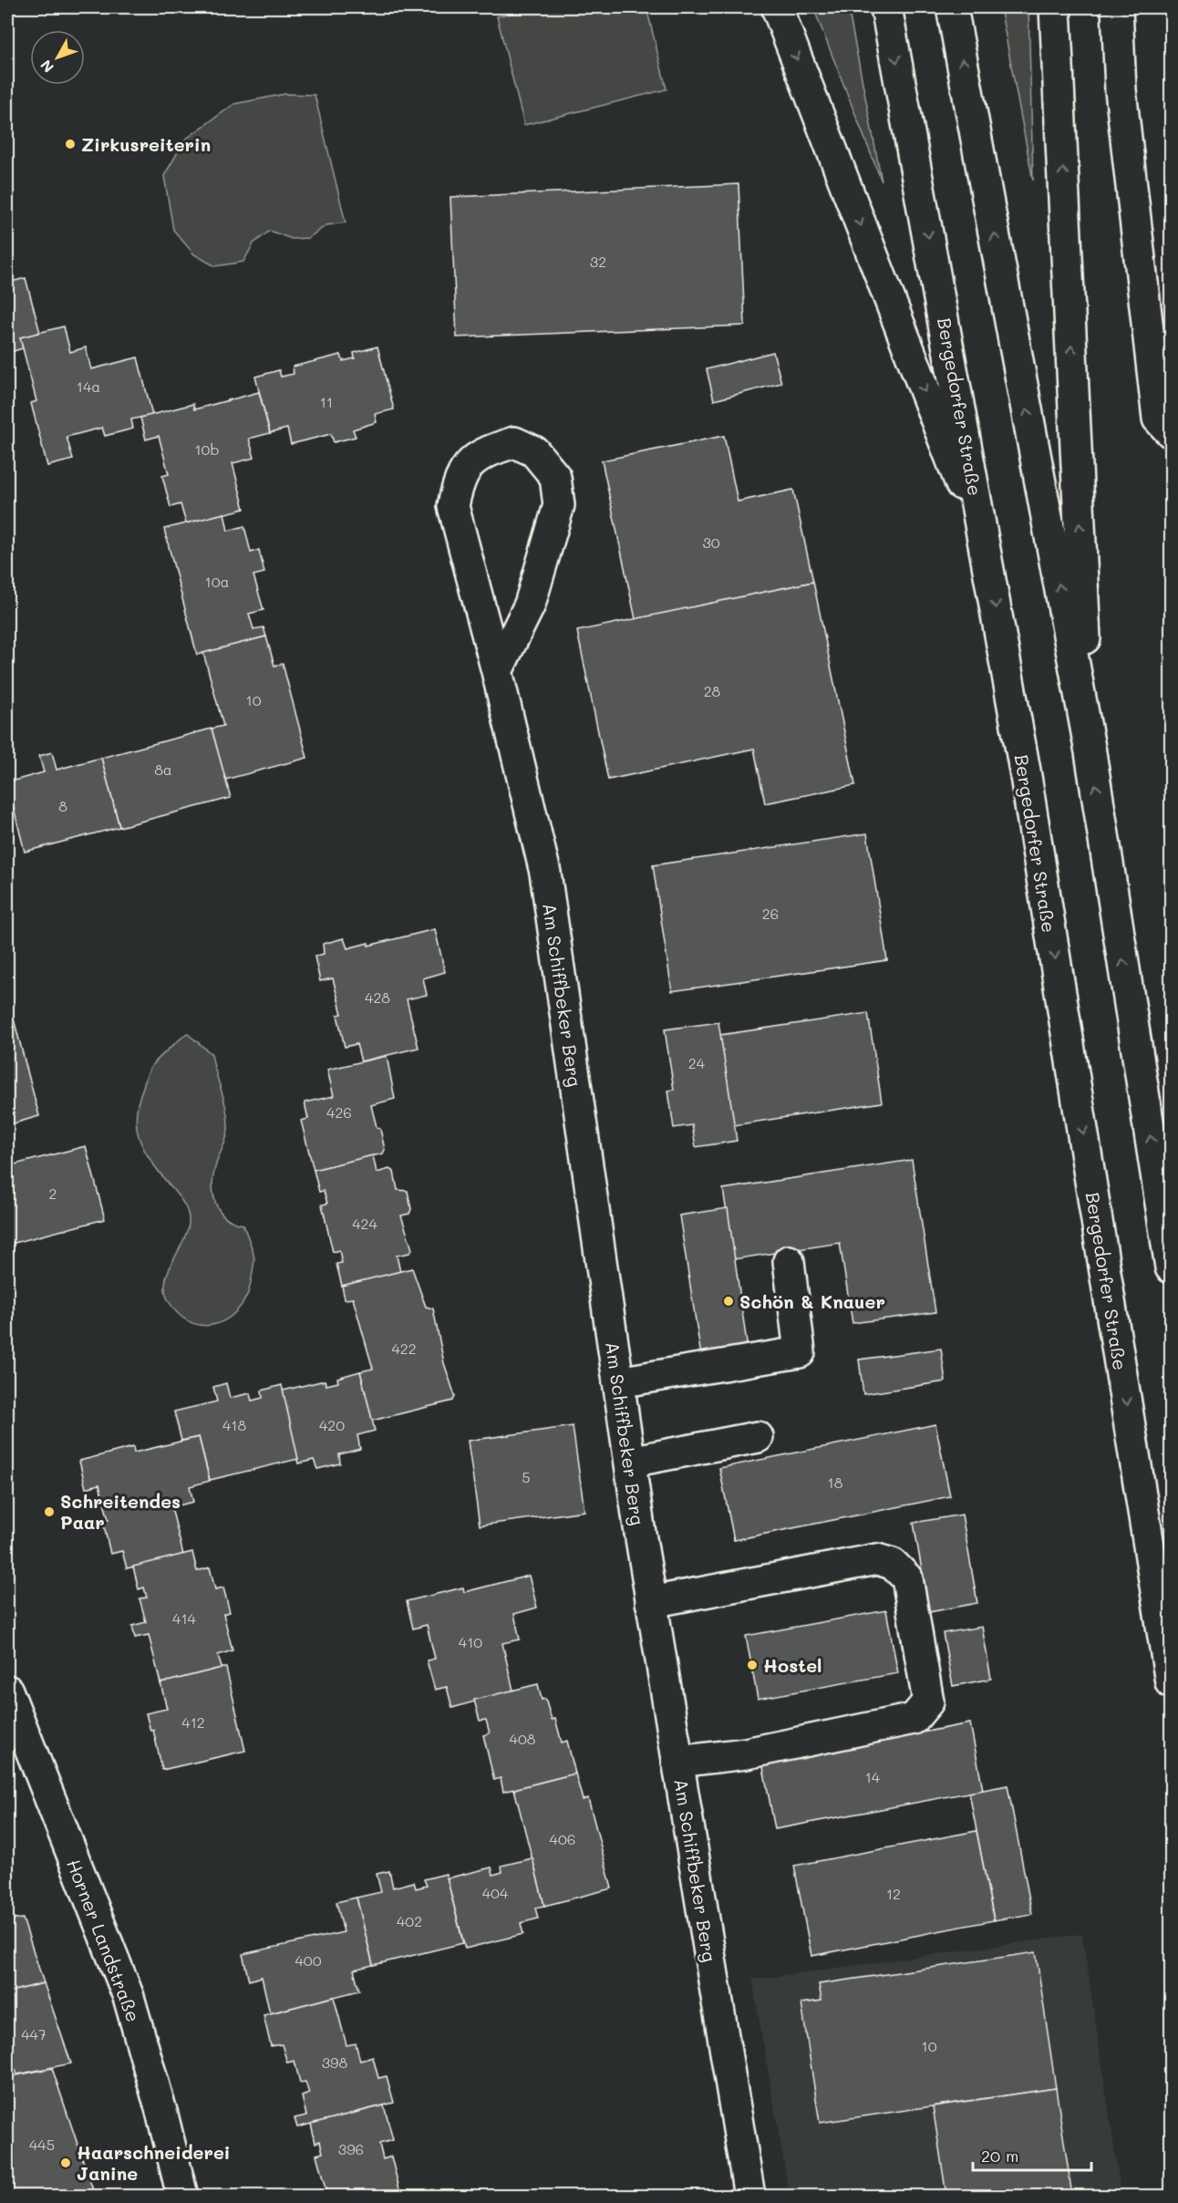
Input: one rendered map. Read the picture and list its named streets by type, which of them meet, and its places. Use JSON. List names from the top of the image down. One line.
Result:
{"streets":{"main road":["Bergedorfer Straße","Am Schiffbeker Berg","Horner Landstraße"]},"places":["Zirkusreiterin","Schön & Knauer","Schreitendes Paar","Hostel","Haarschneiderei Janine"],"house_numbers":["32","14a","11","10b","30","10a","28","10","8a","8","26","428","24","426","2","424","422","418","420","5","18","414","410","412","408","14","406","404","12","402","400","447","10","398","445","396"],"scale_bar":"20 m","north":"bottom left"}
